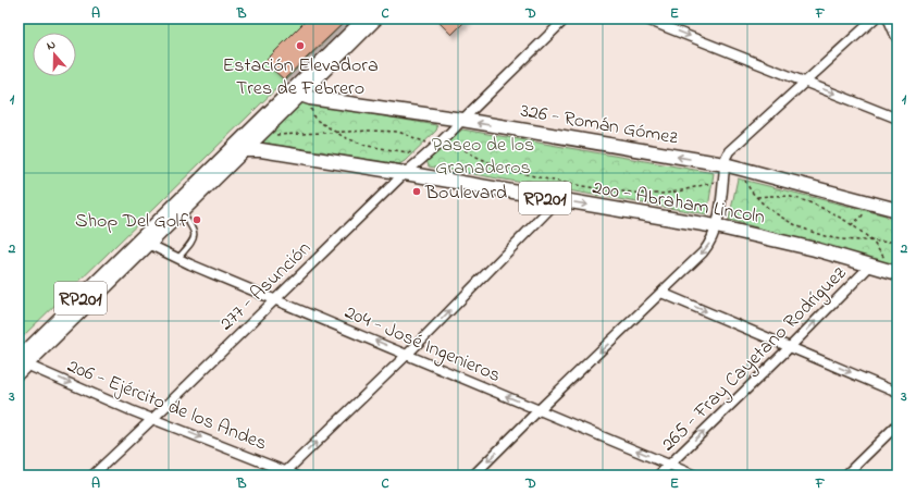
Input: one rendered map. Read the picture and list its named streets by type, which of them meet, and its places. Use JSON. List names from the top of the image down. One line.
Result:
{"streets":{"main road":["326 - Román Gómez","RP201","200 - Abraham Lincoln"],"street":["277 - Asunción","204 - José Ingenieros","265 - Fray Cayetano Rodríguez","206 - Ejército de los Andes"]},"crossings":[["326 - Román Gómez","RP201"],["326 - Román Gómez","277 - Asunción"],["RP201","200 - Abraham Lincoln"],["RP201","204 - José Ingenieros"],["RP201","206 - Ejército de los Andes"],["200 - Abraham Lincoln","277 - Asunción"],["200 - Abraham Lincoln","265 - Fray Cayetano Rodríguez"],["277 - Asunción","204 - José Ingenieros"],["277 - Asunción","206 - Ejército de los Andes"],["204 - José Ingenieros","265 - Fray Cayetano Rodríguez"]],"one_way":["326 - Román Gómez","204 - José Ingenieros","265 - Fray Cayetano Rodríguez","206 - Ejército de los Andes"],"parks":["Paseo de los Granaderos"],"places":["Estación Elevadora Tres de Febrero","Boulevard","Shop Del Golf"],"north":"top","grid":{"columns":["A","B","C","D","E","F"],"rows":["1","2","3"]}}
